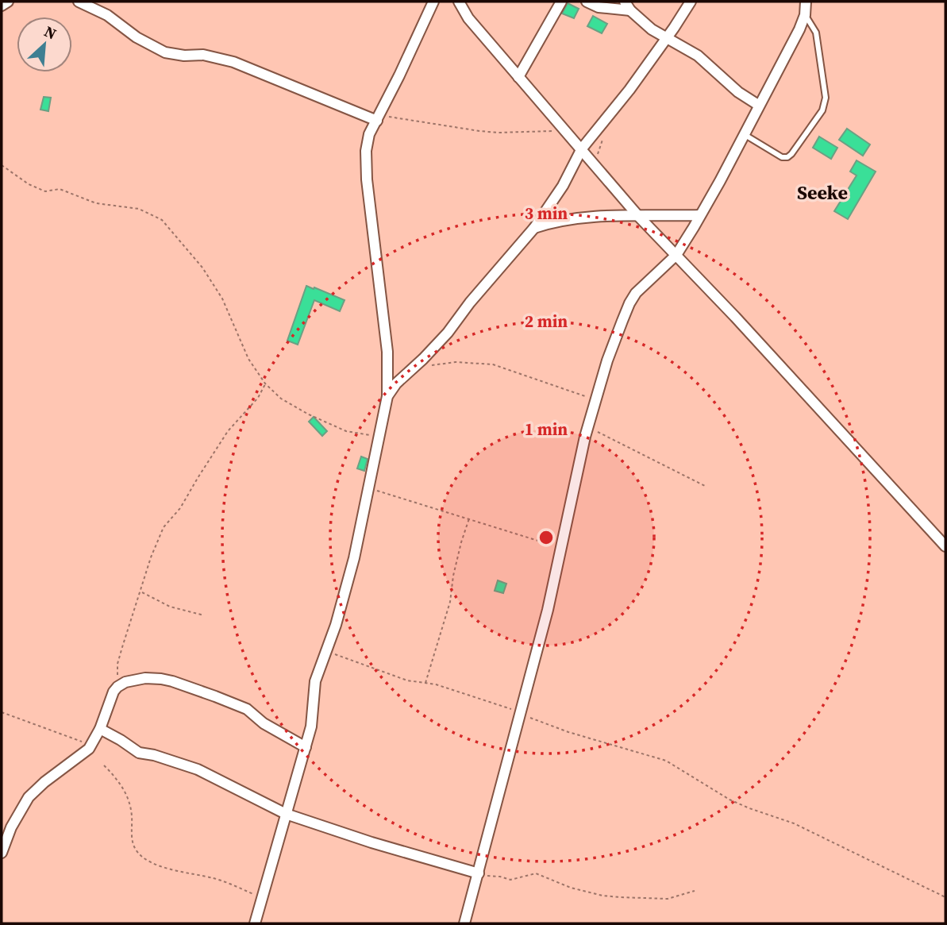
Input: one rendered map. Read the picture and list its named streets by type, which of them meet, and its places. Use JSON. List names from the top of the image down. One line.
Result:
{"districts":["Seeke"],"north":"top right","rings":["3 min","2 min","1 min"]}
